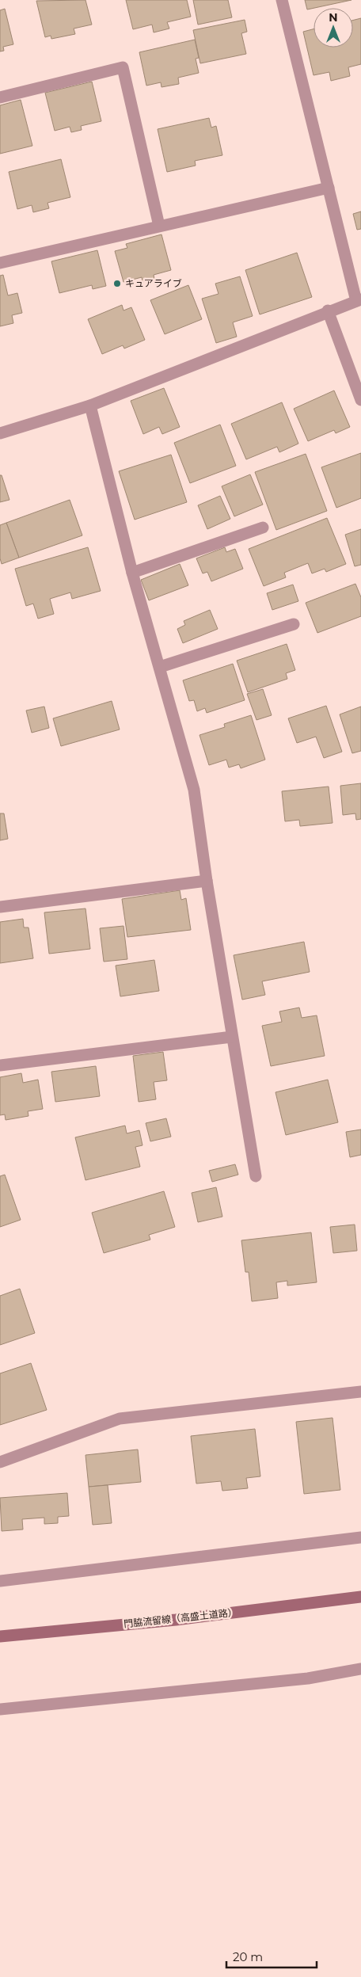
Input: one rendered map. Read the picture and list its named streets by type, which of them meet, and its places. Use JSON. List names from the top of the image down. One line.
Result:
{"streets":{"main road":["門脇流留線（高盛土道路）"]},"places":["キュアライブ"],"scale_bar":"20 m","north":"top"}
